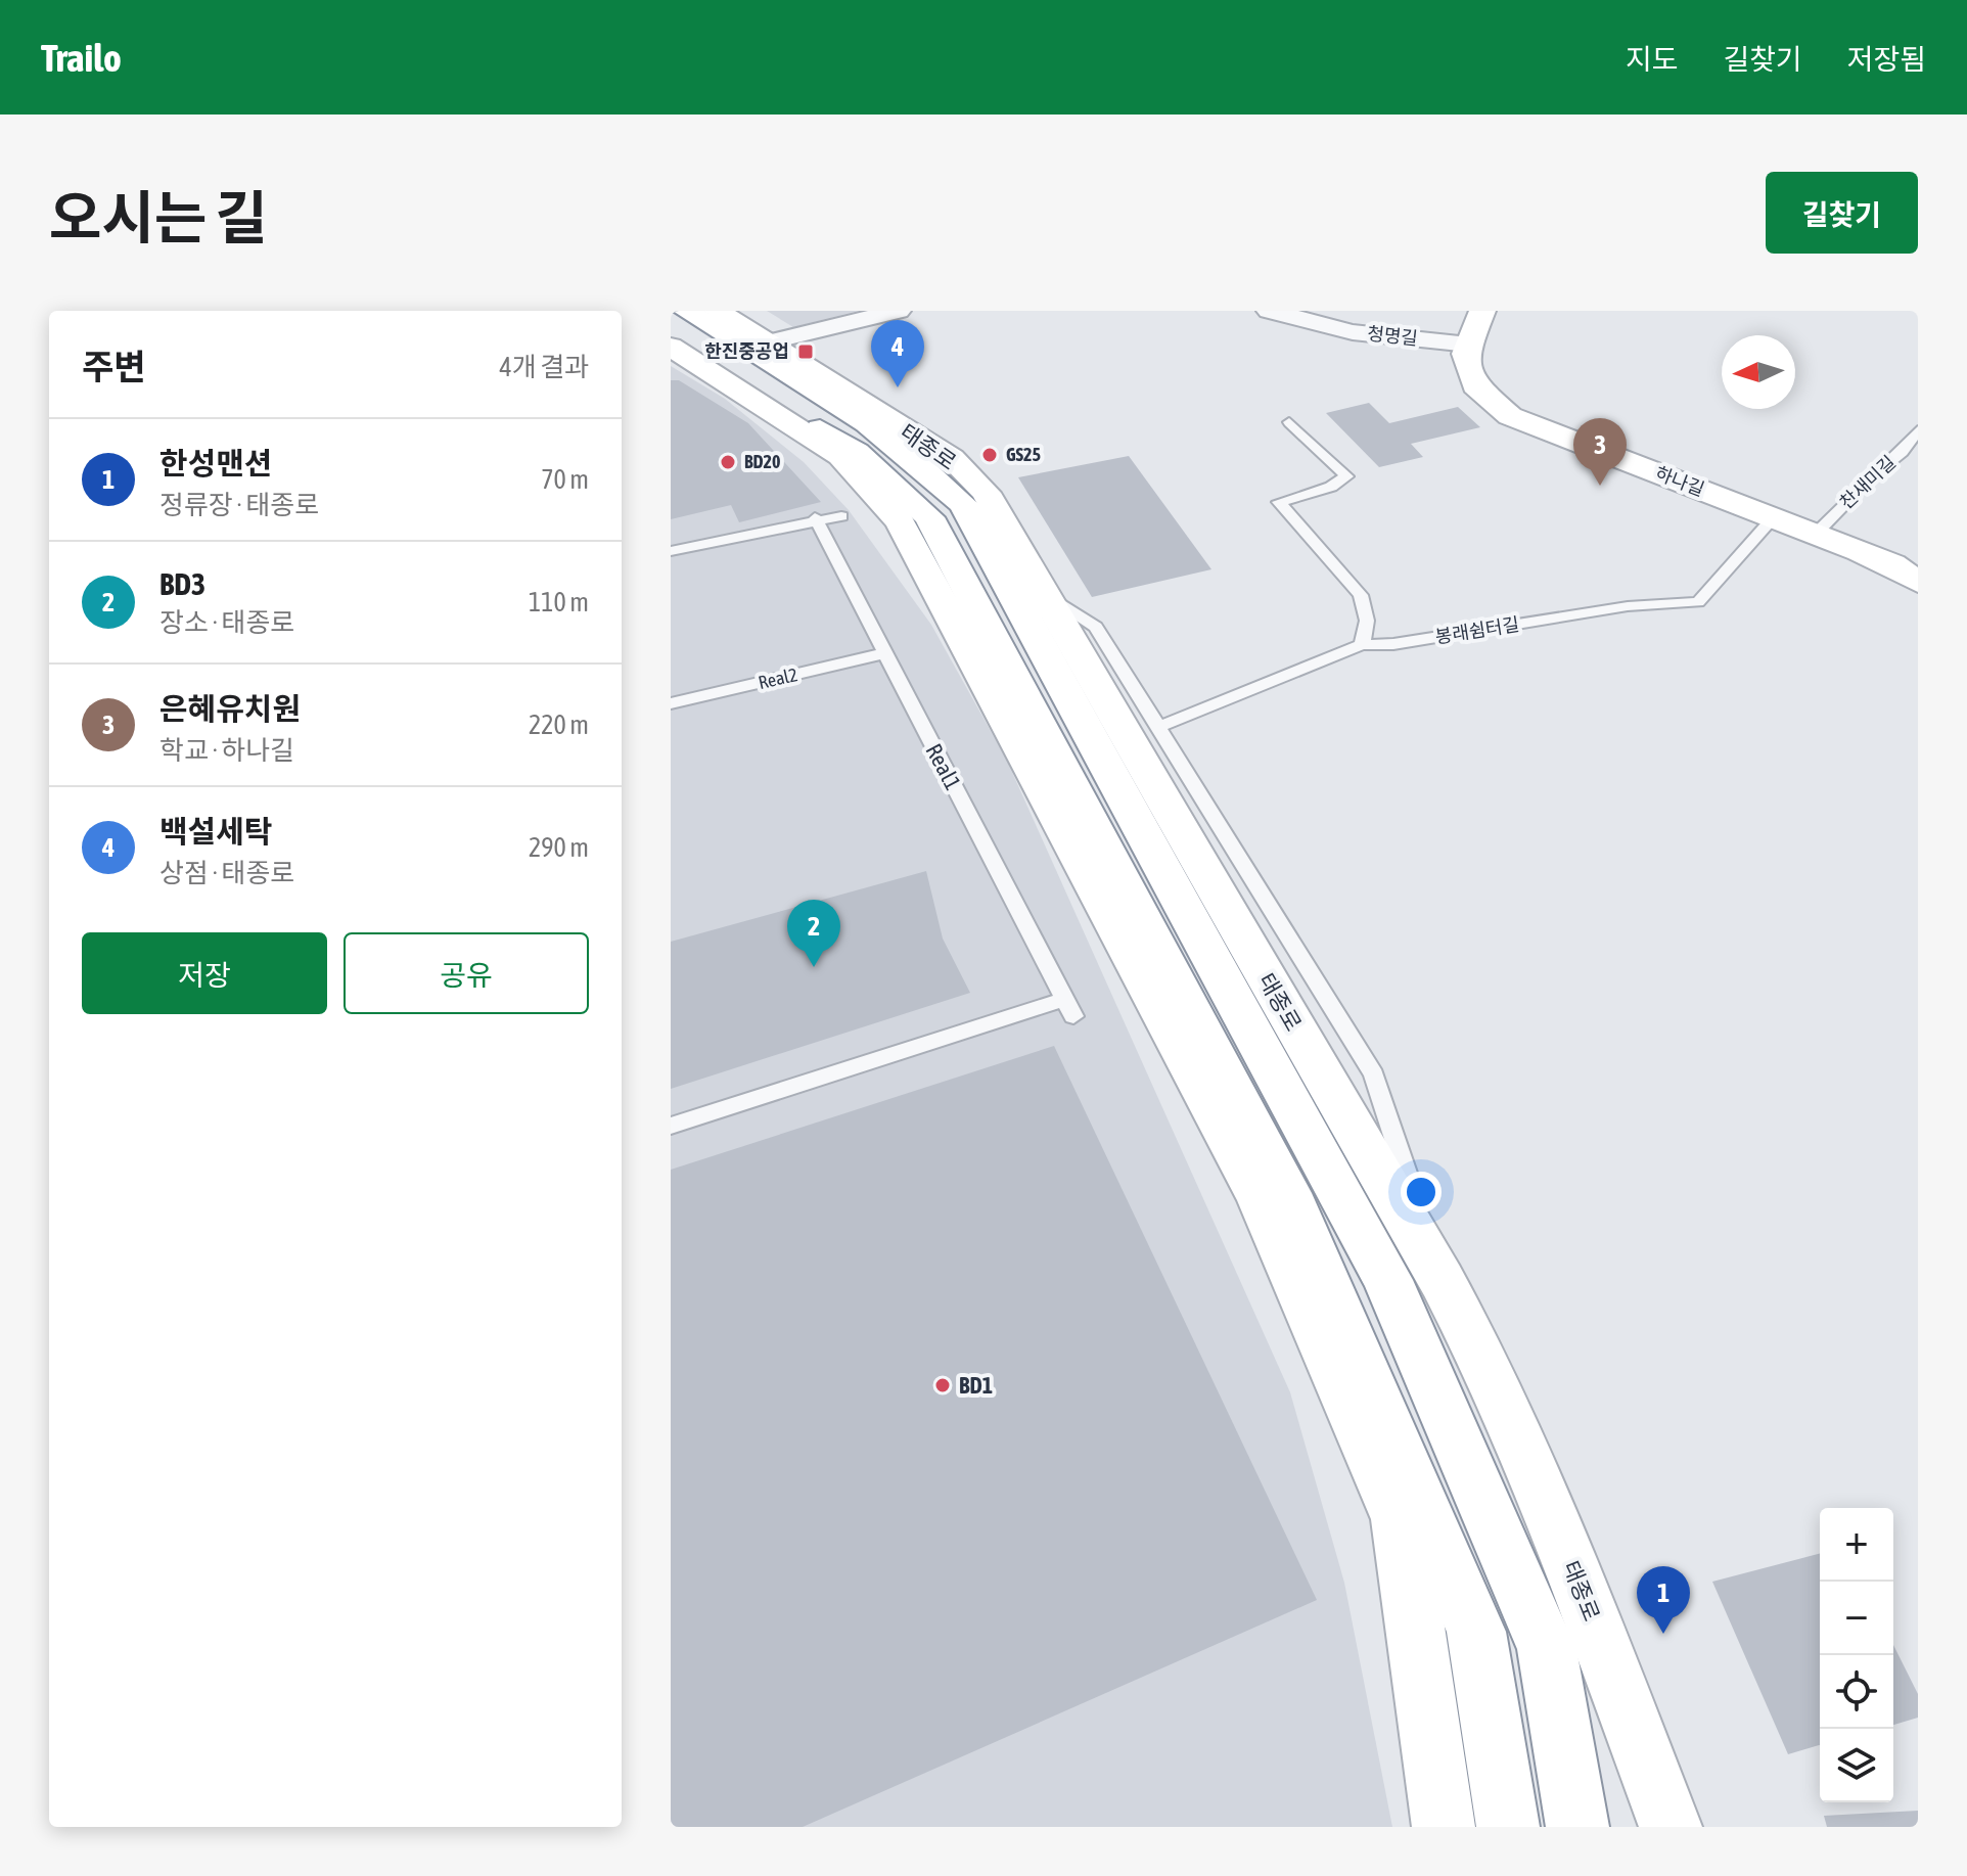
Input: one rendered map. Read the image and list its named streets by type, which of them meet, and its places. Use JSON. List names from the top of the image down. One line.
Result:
{"streets":{"main road":["태종로","하나길"],"street":["청명길"],"lane":["찬새미길","봉래쉼터길","Real2","Real1"]},"crossings":[["청명길","하나길"],["하나길","찬새미길"],["하나길","봉래쉼터길"],["Real2","Real1"]],"places":{"transit":["한진중공업"],"other":["GS25","BD20","BD1"]},"north":"left","page":{"header":"Trailo","nav":["지도","길찾기","저장됨"],"title":"오시는 길","buttons":["길찾기",["저장","공유"]],"heading":["주변","4개 결과"],"pins":["4","3","2","1"],"list":[{"mark":"1","name":"한성맨션","note":"정류장 · 태종로","value":"70 m"},{"mark":"2","name":"BD3","note":"장소 · 태종로","value":"110 m"},{"mark":"3","name":"은혜유치원","note":"학교 · 하나길","value":"220 m"},{"mark":"4","name":"백설세탁","note":"상점 · 태종로","value":"290 m"}],"map_buttons":["+","−"]}}
